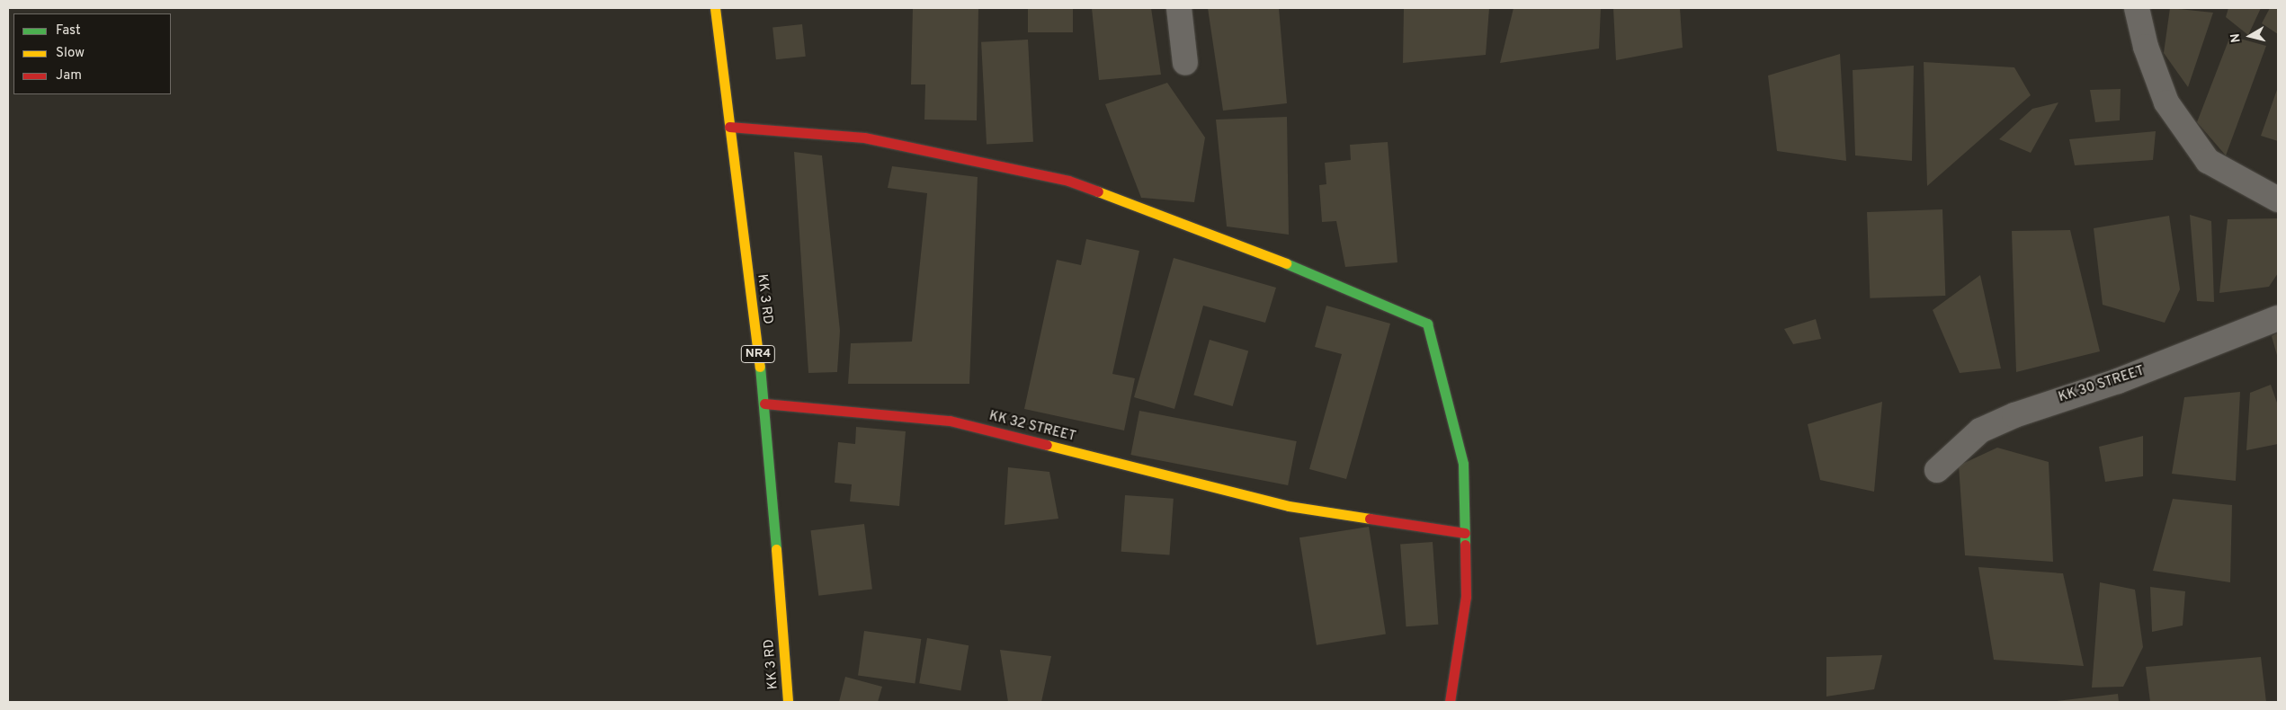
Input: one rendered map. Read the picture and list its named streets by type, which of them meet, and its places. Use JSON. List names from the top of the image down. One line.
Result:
{"streets":{"main road":["KK 3 RD","NR4","KK 32 STREET"],"street":["KK 30 STREET"]},"crossings":[["KK 3 RD","KK 32 STREET"]],"legend":["Fast","Slow","Jam"],"north":"left"}
